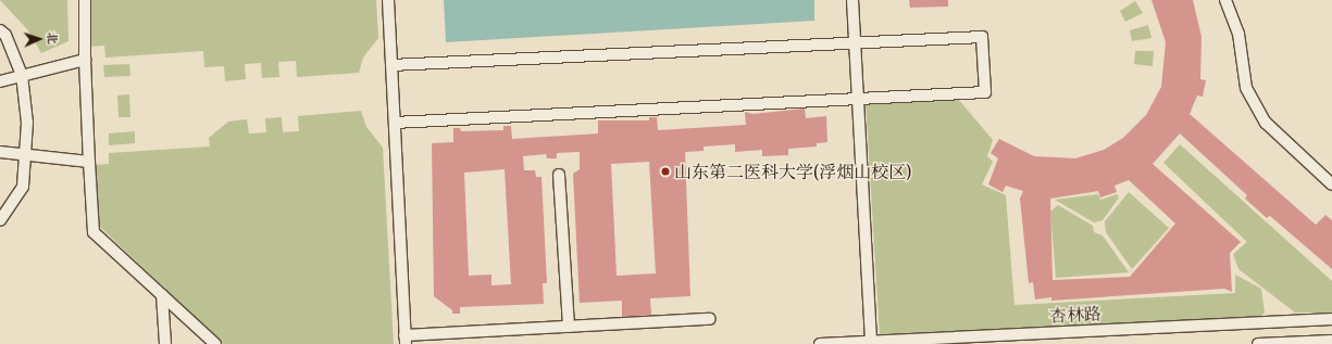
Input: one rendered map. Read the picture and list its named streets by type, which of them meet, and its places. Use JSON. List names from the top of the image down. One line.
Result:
{"streets":{"lane":["杏林路"]},"places":["山东第二医科大学(浮烟山校区)"],"north":"right"}
